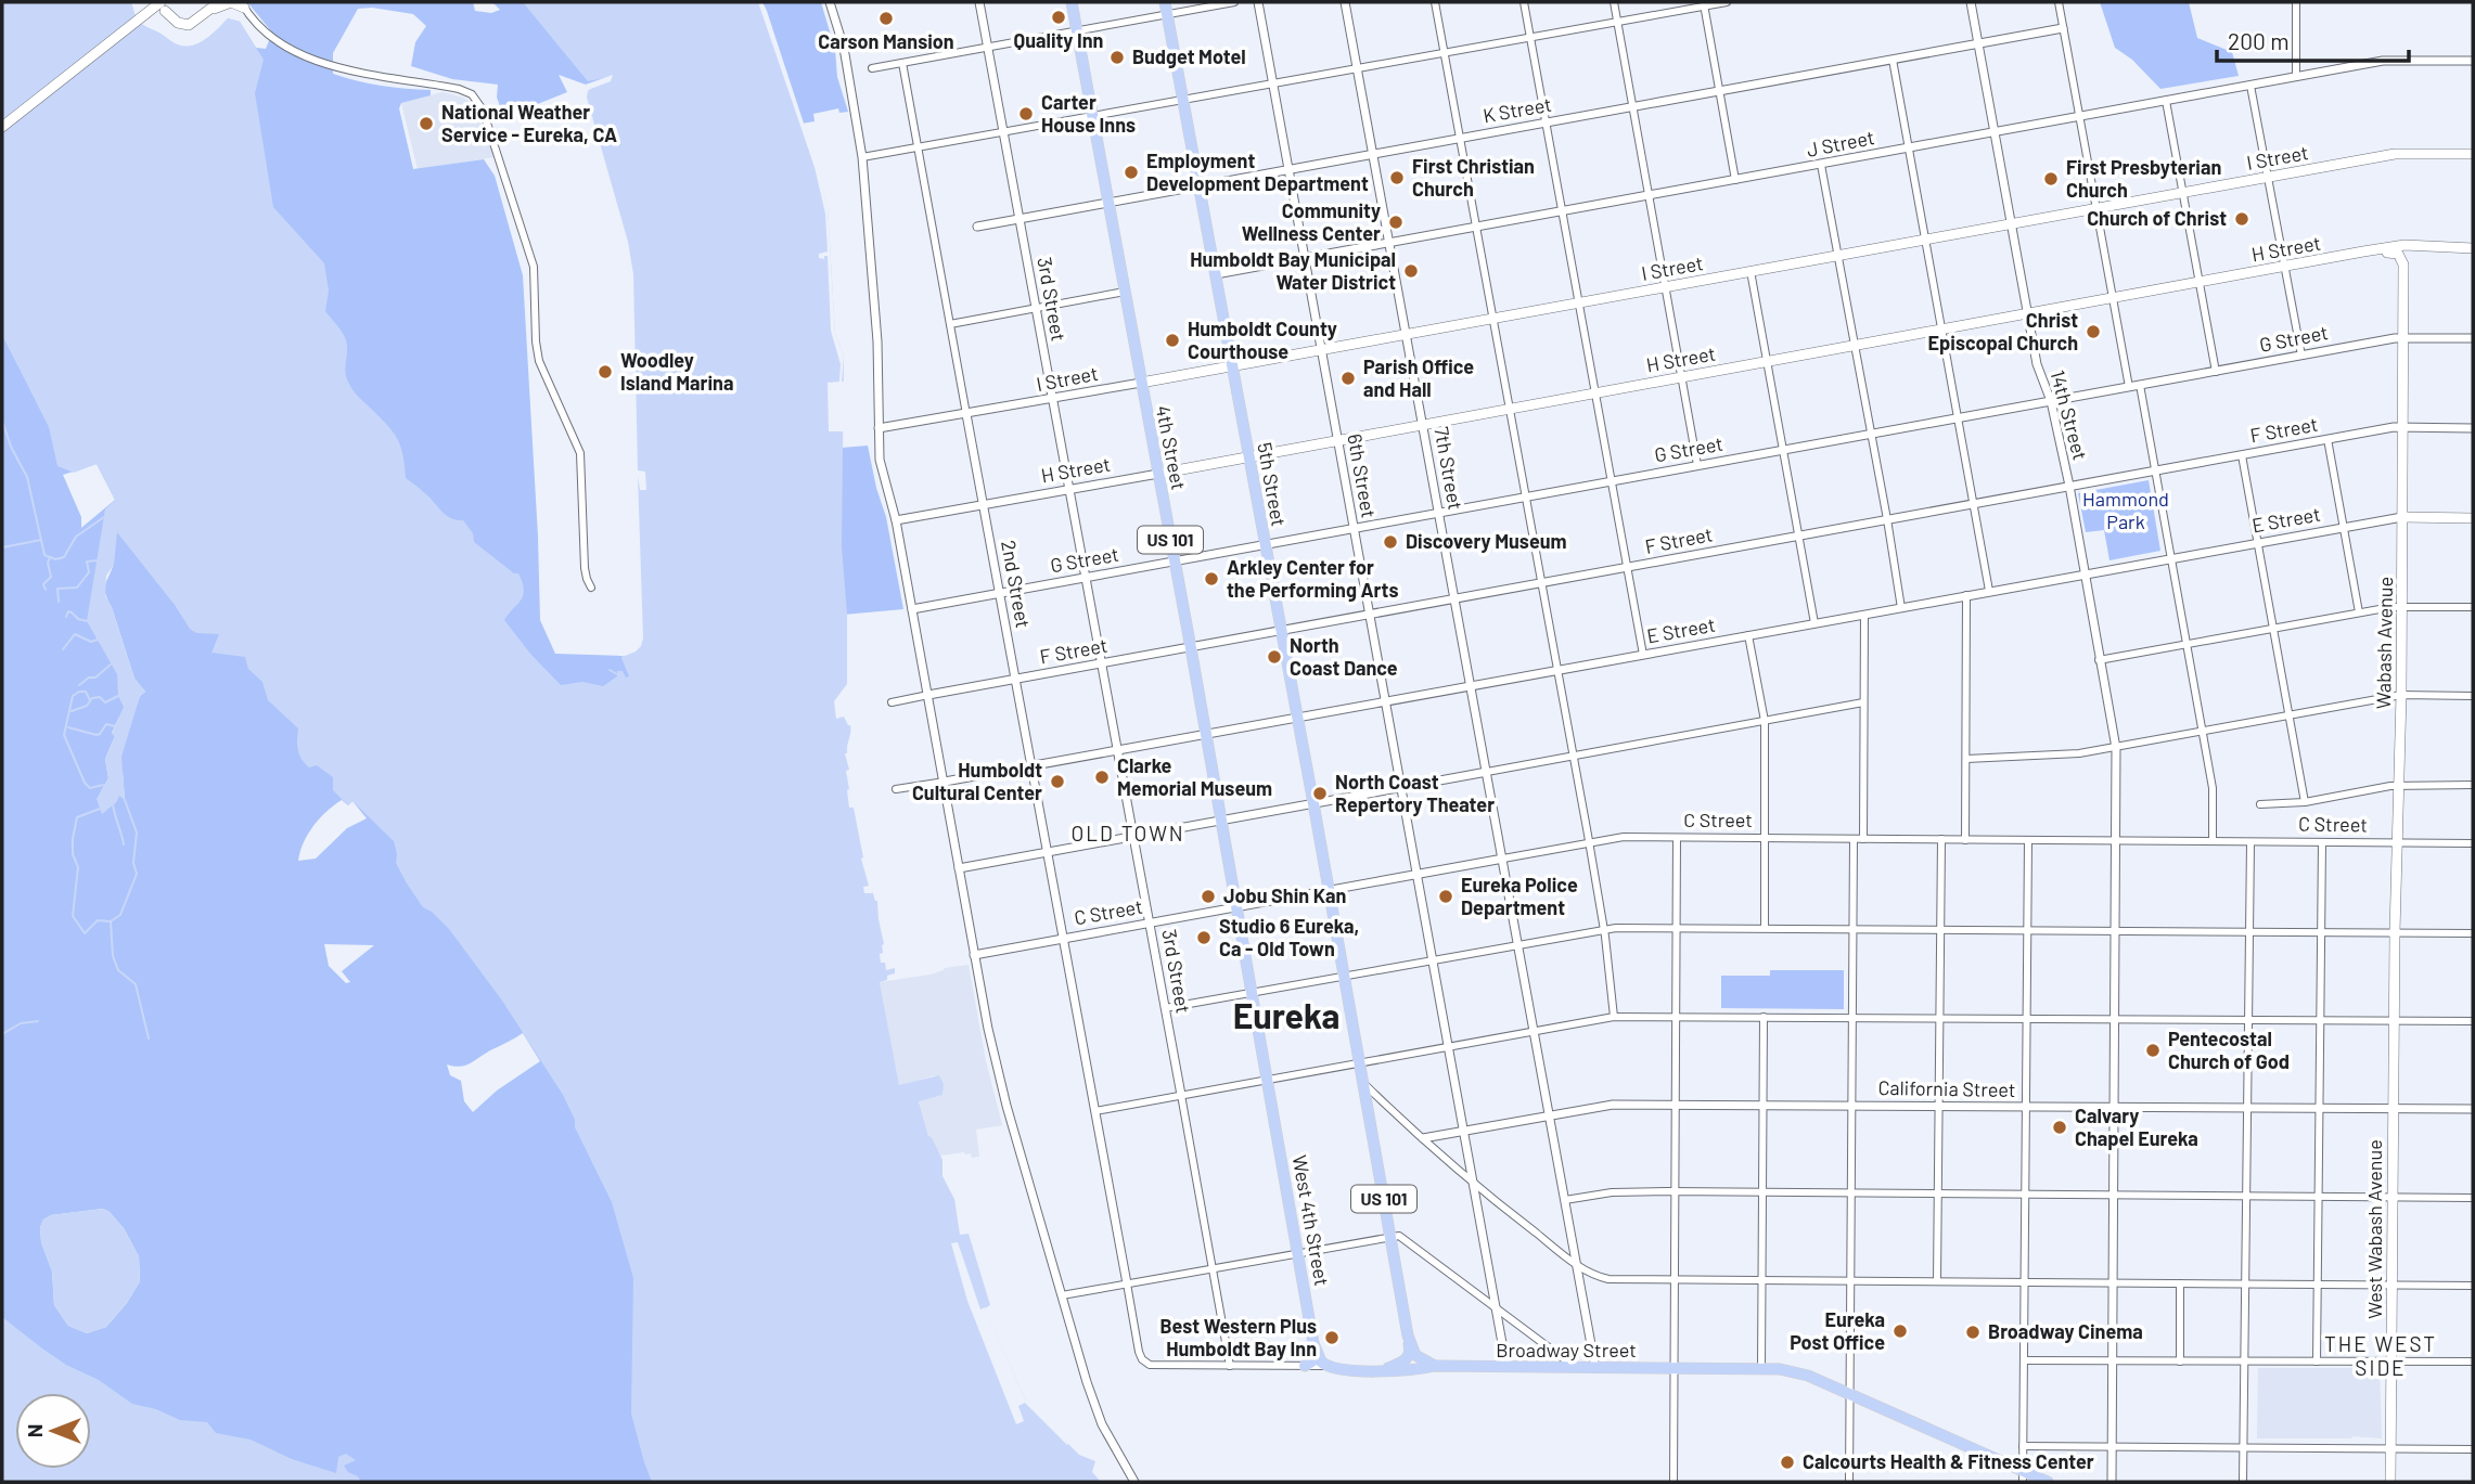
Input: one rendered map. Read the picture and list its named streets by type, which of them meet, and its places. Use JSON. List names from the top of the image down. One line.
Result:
{"streets":{"highway":["4th Street","5th Street","US 101","West 4th Street","Broadway Street"],"main road":["I Street","H Street","E Street","Wabash Avenue","West Wabash Avenue"],"street":["K Street","J Street","3rd Street","G Street","14th Street","F Street","7th Street","6th Street","2nd Street","C Street","California Street"]},"crossings":[["K Street","3rd Street"],["K Street","14th Street"],["K Street","4th Street"],["K Street","7th Street"],["K Street","6th Street"],["K Street","5th Street"],["J Street","14th Street"],["J Street","7th Street"],["J Street","6th Street"],["J Street","5th Street"],["I Street","3rd Street"],["I Street","14th Street"],["I Street","4th Street"],["I Street","7th Street"],["I Street","6th Street"],["I Street","5th Street"],["I Street","2nd Street"],["H Street","3rd Street"],["H Street","14th Street"],["H Street","4th Street"],["H Street","7th Street"],["H Street","6th Street"],["H Street","5th Street"],["H Street","2nd Street"],["3rd Street","G Street"],["3rd Street","F Street"],["3rd Street","E Street"],["3rd Street","C Street"],["G Street","14th Street"],["G Street","4th Street"],["G Street","7th Street"],["G Street","6th Street"],["G Street","5th Street"],["G Street","2nd Street"],["G Street","Wabash Avenue"],["14th Street","F Street"],["14th Street","E Street"],["14th Street","C Street"],["14th Street","California Street"],["F Street","4th Street"],["F Street","7th Street"],["F Street","6th Street"],["F Street","5th Street"],["F Street","2nd Street"],["F Street","Wabash Avenue"],["4th Street","E Street"],["4th Street","C Street"],["4th Street","West 4th Street"],["7th Street","E Street"],["7th Street","C Street"],["7th Street","California Street"],["7th Street","Broadway Street"],["6th Street","E Street"],["6th Street","C Street"],["6th Street","California Street"],["6th Street","Broadway Street"],["5th Street","E Street"],["5th Street","US 101"],["5th Street","C Street"],["E Street","2nd Street"],["E Street","Wabash Avenue"],["2nd Street","C Street"],["2nd Street","Broadway Street"],["Wabash Avenue","C Street"],["Wabash Avenue","West Wabash Avenue"],["California Street","West Wabash Avenue"],["West 4th Street","Broadway Street"]],"districts":["OLD TOWN","Eureka","THE WEST SIDE"],"parks":["Hammond Park"],"places":["Quality Inn","Carson Mansion","Budget Motel","Carter House Inns","National Weather Service - Eureka, CA","Employment Development Department","First Christian Church","First Presbyterian Church","Church of Christ","Community Wellness Center","Humboldt Bay Municipal Water District","Christ Episcopal Church","Humboldt County Courthouse","Woodley Island Marina","Parish Office and Hall","Discovery Museum","Arkley Center for the Performing Arts","North Coast Dance","Clarke Memorial Museum","Humboldt Cultural Center","North Coast Repertory Theater","Jobu Shin Kan","Eureka Police Department","Studio 6 Eureka, Ca - Old Town","Pentecostal Church of God","Calvary Chapel Eureka","Eureka Post Office","Broadway Cinema","Best Western Plus Humboldt Bay Inn","Calcourts Health & Fitness Center"],"scale_bar":"200 m","north":"left"}
